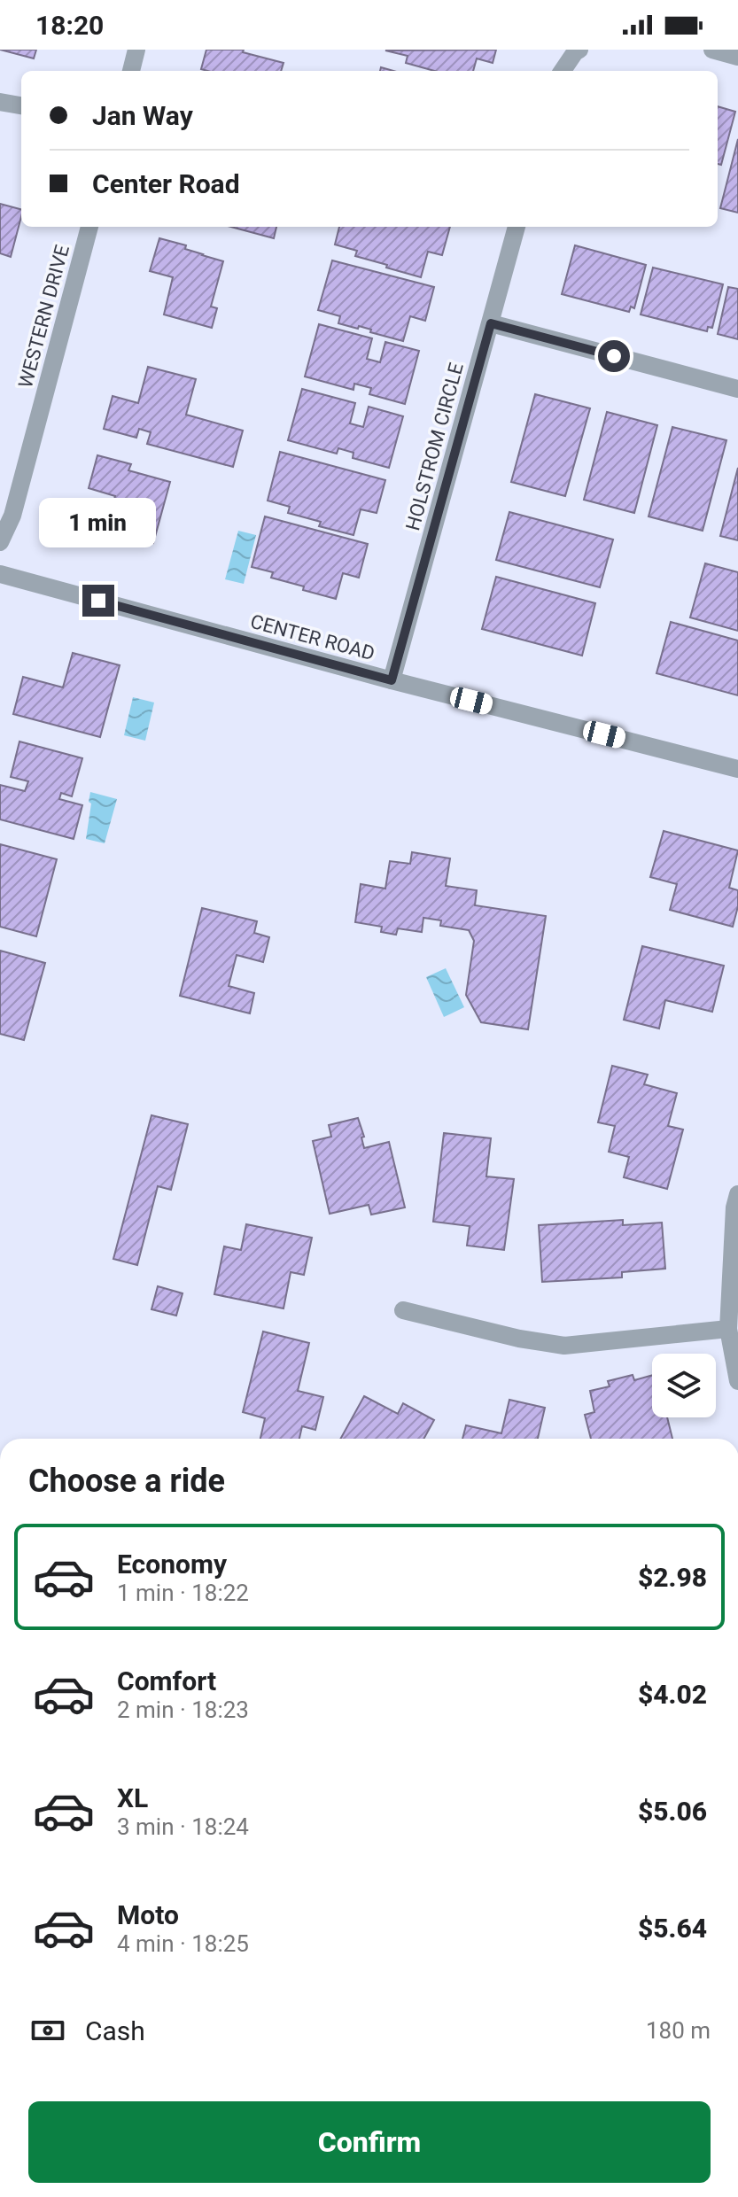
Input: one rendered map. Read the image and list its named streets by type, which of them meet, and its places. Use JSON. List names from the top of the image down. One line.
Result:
{"streets":{"street":["WESTERN DRIVE","HOLSTROM CIRCLE","CENTER ROAD"]},"crossings":[["HOLSTROM CIRCLE","CENTER ROAD"]],"page":{"status":"18:20","banner":["Jan Way","Center Road"],"bubble":"1 min","heading":"Choose a ride","list":[{"name":"Economy","note":"1 min · 18:22","value":"$2.98"},{"name":"Comfort","note":"2 min · 18:23","value":"$4.02"},{"name":"XL","note":"3 min · 18:24","value":"$5.06"},{"name":"Moto","note":"4 min · 18:25","value":"$5.64"}],"pay":["Cash","180 m"],"buttons":"Confirm"}}
